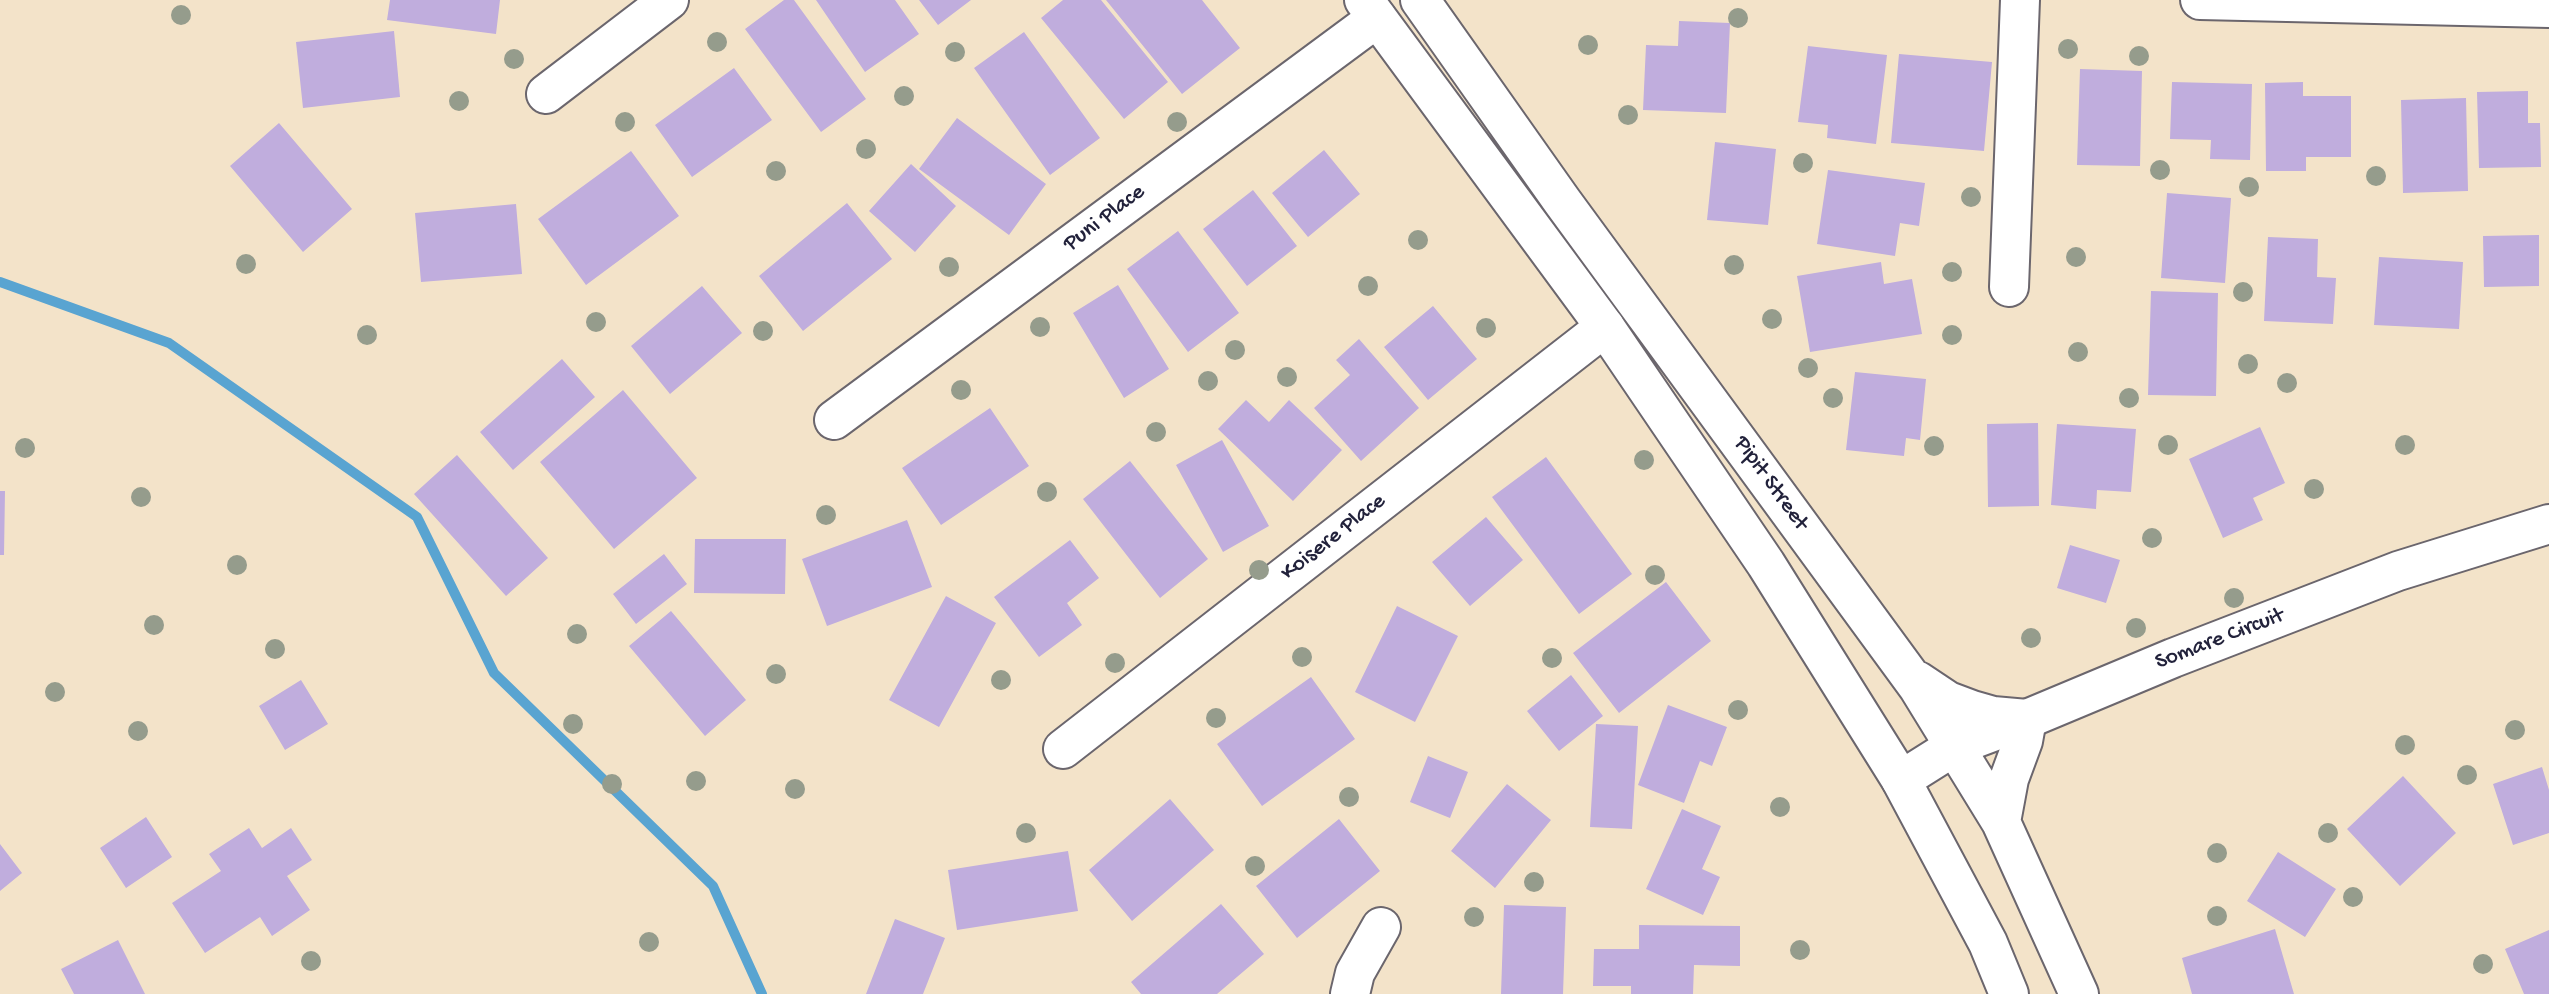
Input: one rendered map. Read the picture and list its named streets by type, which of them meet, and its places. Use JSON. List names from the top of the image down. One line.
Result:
{"streets":{"street":["Puni Place","Pipit Street","Koisere Place","Somare Circuit"]},"crossings":[["Puni Place","Pipit Street"],["Pipit Street","Koisere Place"],["Pipit Street","Somare Circuit"]]}
